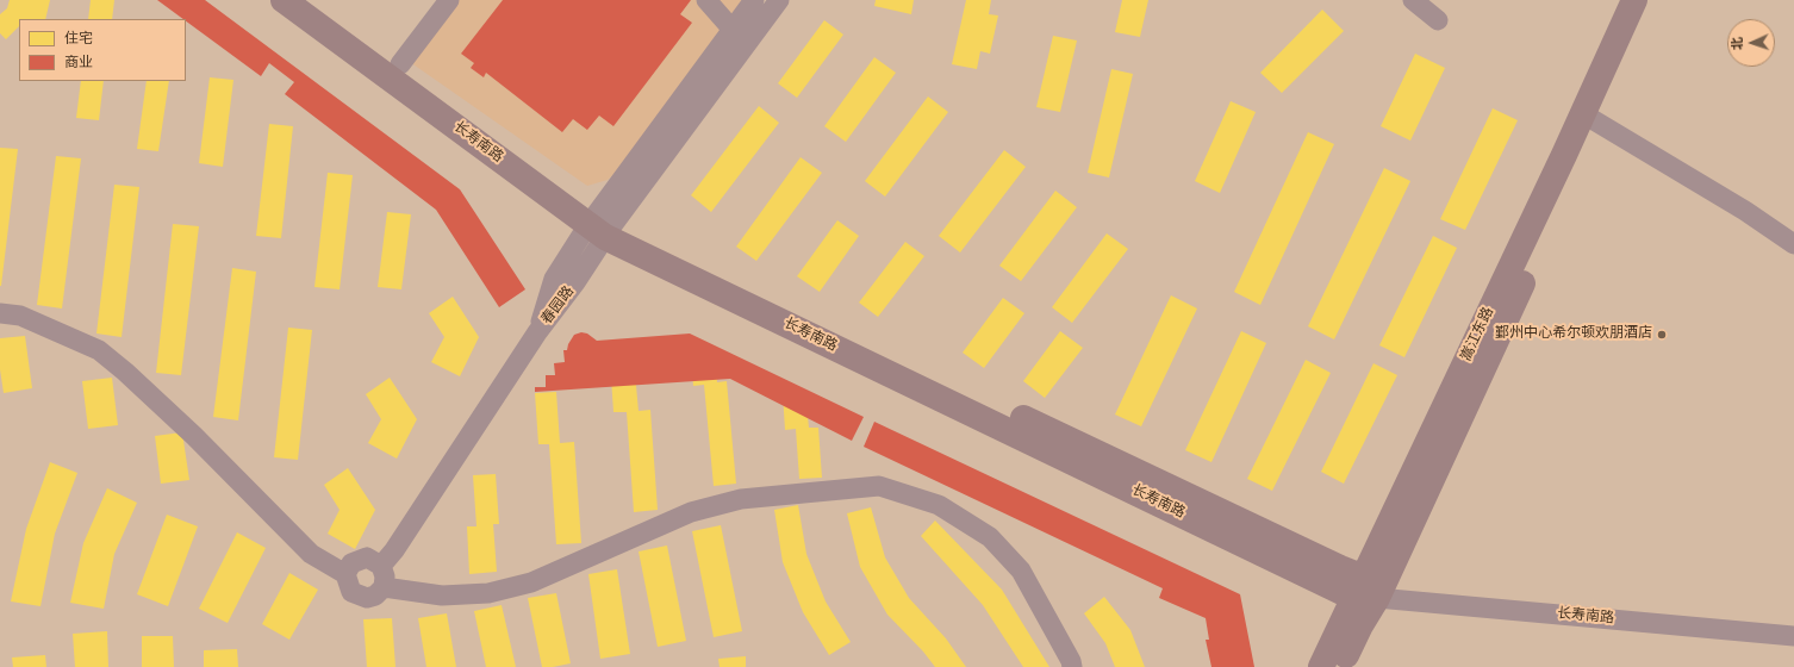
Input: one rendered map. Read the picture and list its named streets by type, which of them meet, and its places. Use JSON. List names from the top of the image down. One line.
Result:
{"streets":{"main road":["长寿南路","嵩江东路"],"street":["春园路"]},"crossings":[["长寿南路","春园路"],["长寿南路","嵩江东路"]],"places":["鄞州中心希尔顿欢朋酒店"],"legend":["住宅","商业"],"north":"left"}
